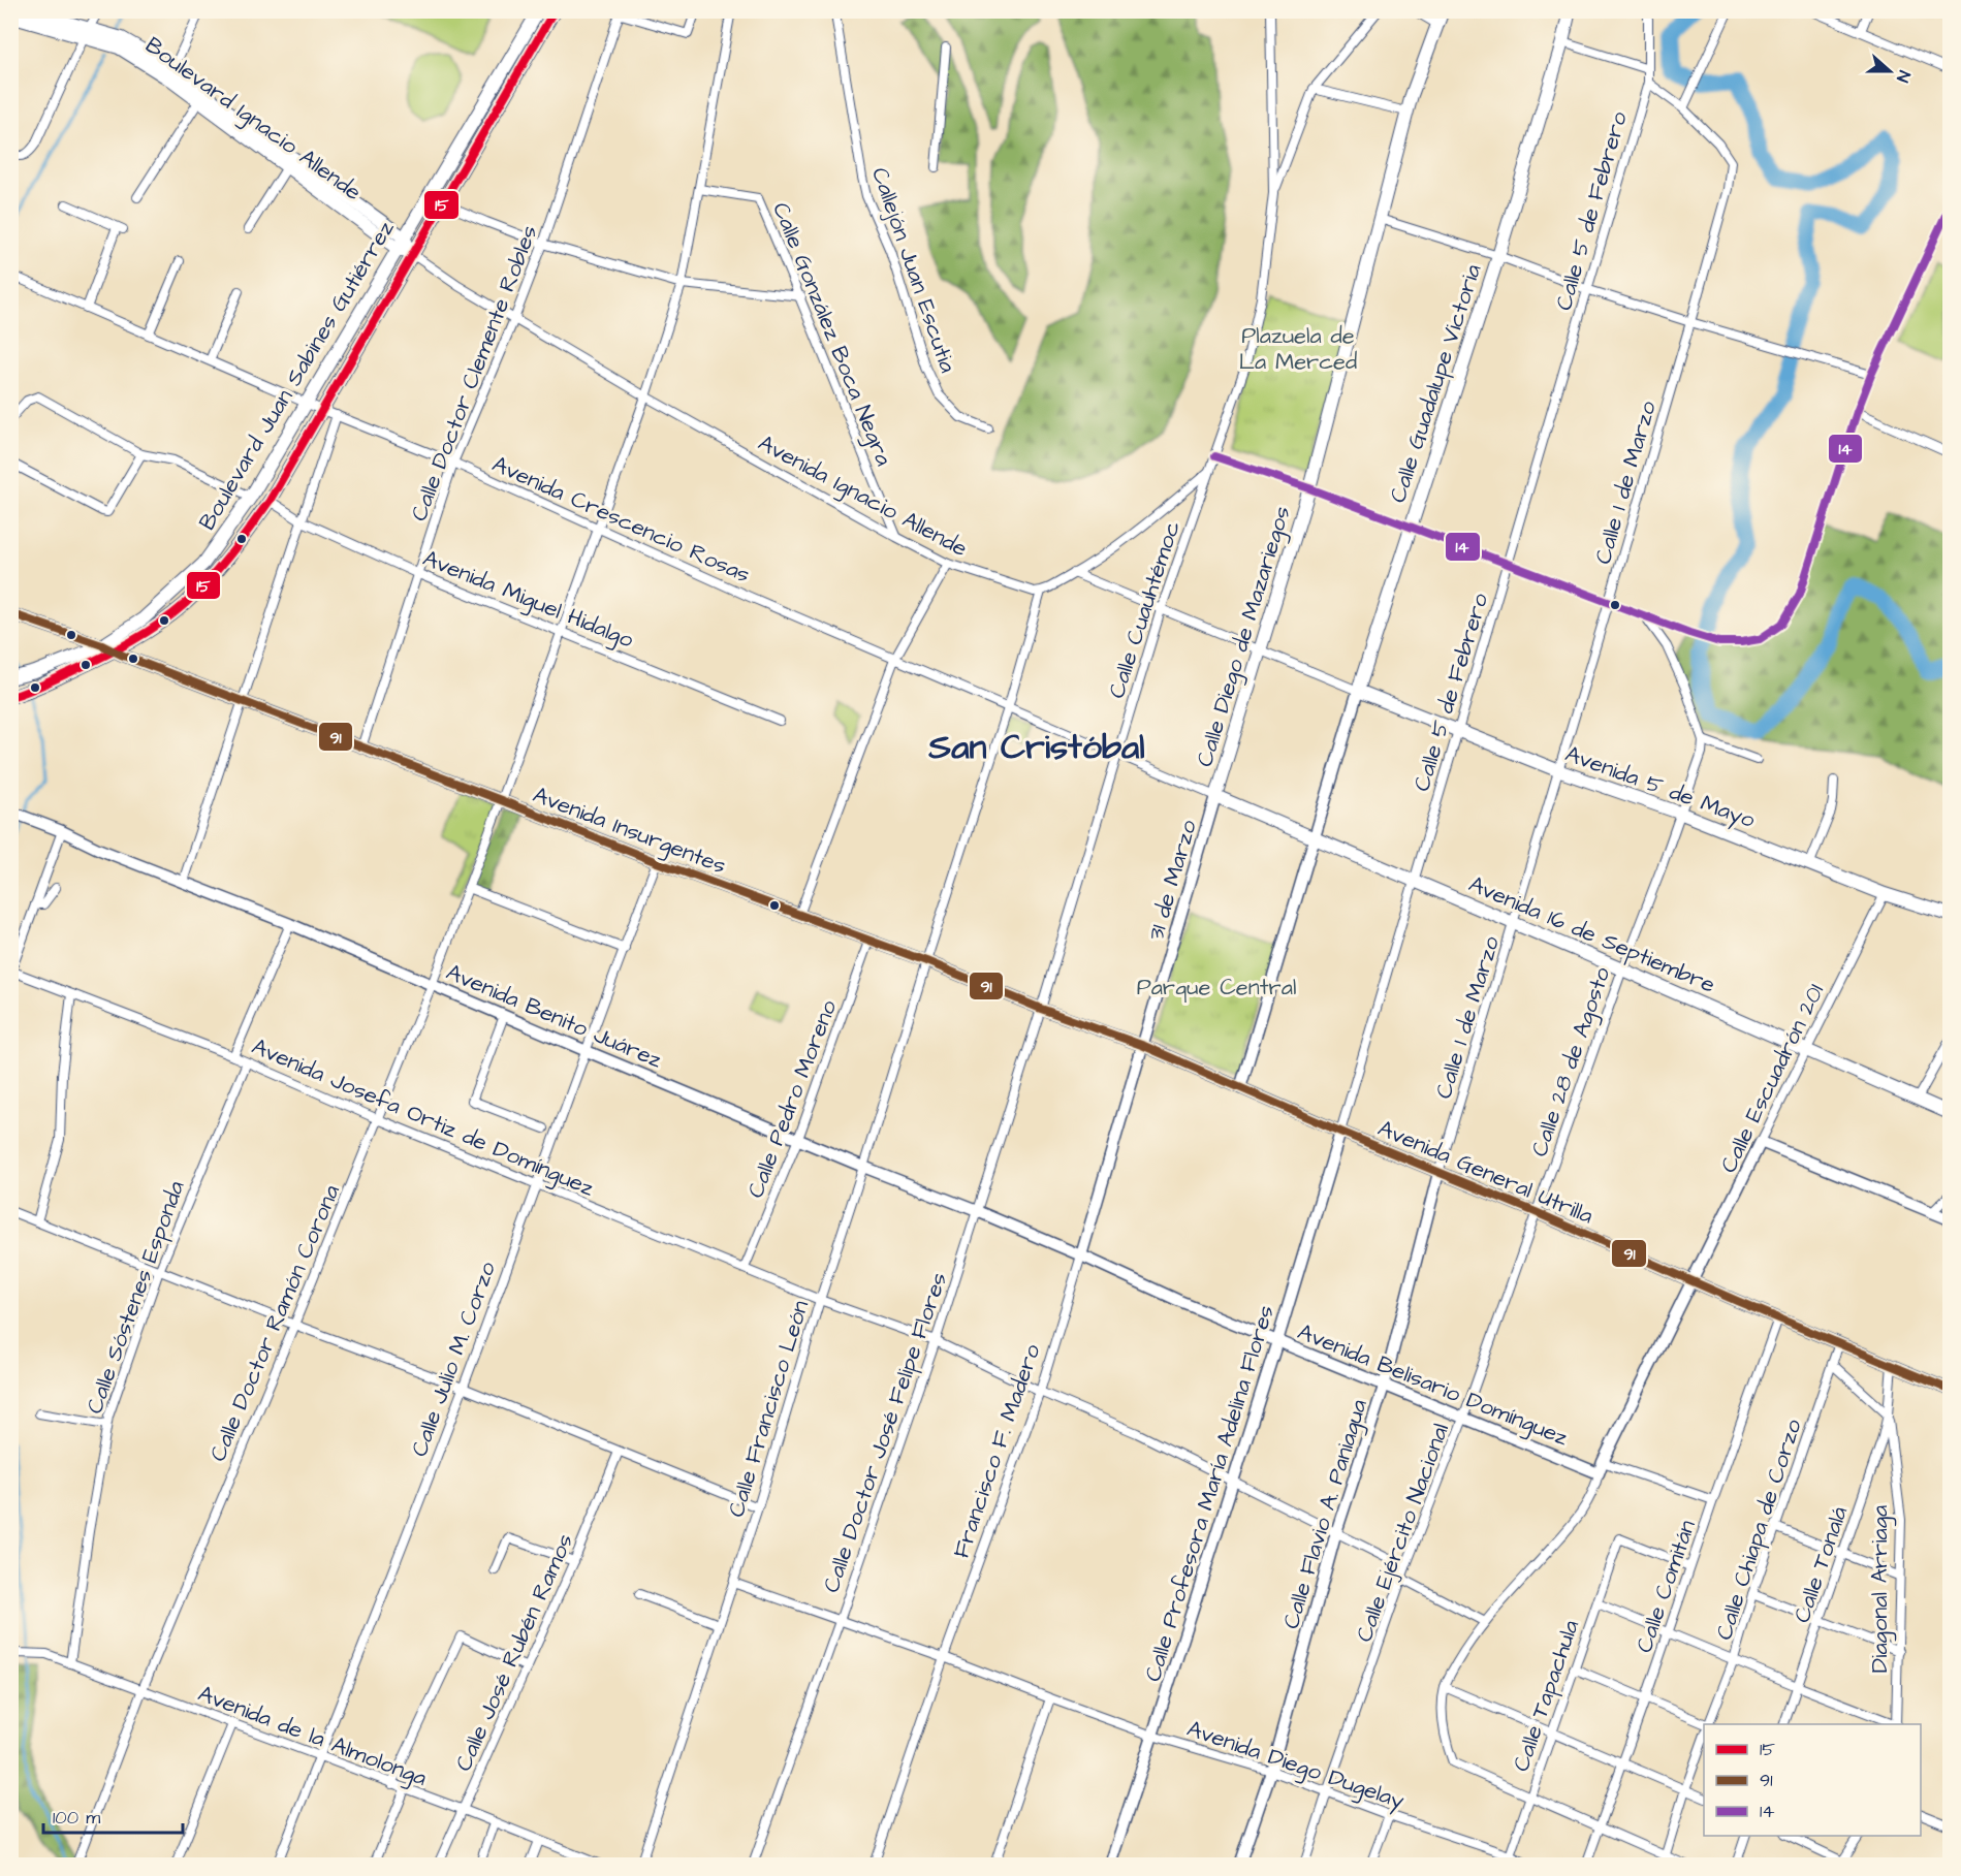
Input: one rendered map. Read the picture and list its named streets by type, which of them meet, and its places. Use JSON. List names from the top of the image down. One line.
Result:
{"streets":{"main road":["Boulevard Ignacio Allende","Boulevard Juan Sabines Gutiérrez","Calle Guadalupe Victoria","Calle Diego de Mazariegos","Avenida 5 de Mayo","Avenida 16 de Septiembre"],"street":["Calle 5 de Febrero","Callejón Juan Escutia","Calle González Boca Negra","Calle Doctor Clemente Robles","Calle 1 de Marzo","Avenida Ignacio Allende","Avenida Crescencio Rosas","Avenida Miguel Hidalgo","Calle Cuauhtémoc","Avenida Insurgentes","31 de Marzo","Avenida Benito Juárez","Calle 28 de Agosto","Calle Escuadrón 201","Calle Pedro Moreno","Avenida Josefa Ortiz de Domínguez","Avenida General Utrilla","Calle Sóstenes Esponda","Calle Doctor Ramón Corona","Calle Julio M. Corzo","Avenida Belisario Domínguez","Calle Francisco León","Calle Doctor José Felipe Flores","Francisco F. Madero","Calle Profesora María Adelina Flores","Calle Flavio A. Paniagua","Calle Chiapa de Corzo","Calle Ejército Nacional","Calle Tonalá","Calle Comitán","Diagonal Arriaga","Calle José Rubén Ramos","Calle Tapachula","Avenida de la Almolonga","Avenida Diego Dugelay"]},"crossings":[["Boulevard Ignacio Allende","Boulevard Juan Sabines Gutiérrez"],["Boulevard Ignacio Allende","Avenida Ignacio Allende"],["Calle 5 de Febrero","Calle 1 de Marzo"],["Calle 5 de Febrero","Avenida 5 de Mayo"],["Calle 5 de Febrero","Avenida 16 de Septiembre"],["Calle 5 de Febrero","Avenida General Utrilla"],["Calle 5 de Febrero","Calle Profesora María Adelina Flores"],["Calle González Boca Negra","Avenida Ignacio Allende"],["Calle González Boca Negra","Calle Doctor Ramón Corona"],["Calle Doctor Clemente Robles","Avenida Ignacio Allende"],["Calle Doctor Clemente Robles","Avenida Crescencio Rosas"],["Calle Doctor Clemente Robles","Avenida Miguel Hidalgo"],["Calle Doctor Clemente Robles","Avenida Insurgentes"],["Boulevard Juan Sabines Gutiérrez","Avenida Ignacio Allende"],["Boulevard Juan Sabines Gutiérrez","Avenida Crescencio Rosas"],["Boulevard Juan Sabines Gutiérrez","Avenida Miguel Hidalgo"],["Boulevard Juan Sabines Gutiérrez","Avenida Insurgentes"],["Calle Guadalupe Victoria","Avenida 5 de Mayo"],["Calle Guadalupe Victoria","Avenida 16 de Septiembre"],["Calle Guadalupe Victoria","Avenida General Utrilla"],["Calle 1 de Marzo","Avenida 5 de Mayo"],["Calle 1 de Marzo","Avenida 16 de Septiembre"],["Calle 1 de Marzo","Avenida General Utrilla"],["Calle 1 de Marzo","Calle Flavio A. Paniagua"],["Avenida Ignacio Allende","Calle Doctor Ramón Corona"],["Avenida Ignacio Allende","Calle Francisco León"],["Avenida Crescencio Rosas","Calle Cuauhtémoc"],["Avenida Crescencio Rosas","Calle Diego de Mazariegos"],["Avenida Crescencio Rosas","31 de Marzo"],["Avenida Crescencio Rosas","Avenida 16 de Septiembre"],["Avenida Crescencio Rosas","Calle Doctor Ramón Corona"],["Avenida Crescencio Rosas","Calle Francisco León"],["Avenida Miguel Hidalgo","Calle Doctor Ramón Corona"],["Calle Cuauhtémoc","Avenida Insurgentes"],["Calle Cuauhtémoc","Calle Doctor José Felipe Flores"],["Calle Diego de Mazariegos","31 de Marzo"],["Calle Diego de Mazariegos","Avenida 16 de Septiembre"],["Avenida 5 de Mayo","Calle 28 de Agosto"],["Avenida 5 de Mayo","Calle Escuadrón 201"],["Avenida Insurgentes","31 de Marzo"],["Avenida Insurgentes","Calle Pedro Moreno"],["Avenida Insurgentes","Avenida General Utrilla"],["Avenida Insurgentes","Calle Doctor Ramón Corona"],["Avenida Insurgentes","Calle Julio M. Corzo"],["Avenida Insurgentes","Calle Francisco León"],["Avenida Insurgentes","Calle Doctor José Felipe Flores"],["Avenida Insurgentes","Francisco F. Madero"],["31 de Marzo","Avenida 16 de Septiembre"],["31 de Marzo","Avenida General Utrilla"],["31 de Marzo","Francisco F. Madero"],["Avenida 16 de Septiembre","Calle 28 de Agosto"],["Avenida 16 de Septiembre","Calle Escuadrón 201"],["Avenida Benito Juárez","Calle Pedro Moreno"],["Avenida Benito Juárez","Calle Doctor Ramón Corona"],["Avenida Benito Juárez","Calle Julio M. Corzo"],["Avenida Benito Juárez","Avenida Belisario Domínguez"],["Avenida Benito Juárez","Calle Francisco León"],["Avenida Benito Juárez","Calle Doctor José Felipe Flores"],["Avenida Benito Juárez","Francisco F. Madero"],["Calle 28 de Agosto","Avenida General Utrilla"],["Calle 28 de Agosto","Calle Ejército Nacional"],["Calle Escuadrón 201","Avenida General Utrilla"],["Calle Escuadrón 201","Avenida Belisario Domínguez"],["Calle Pedro Moreno","Avenida Josefa Ortiz de Domínguez"],["Avenida Josefa Ortiz de Domínguez","Calle Sóstenes Esponda"],["Avenida Josefa Ortiz de Domínguez","Calle Doctor Ramón Corona"],["Avenida Josefa Ortiz de Domínguez","Calle Julio M. Corzo"],["Avenida Josefa Ortiz de Domínguez","Calle Francisco León"],["Avenida Josefa Ortiz de Domínguez","Calle Doctor José Felipe Flores"],["Avenida Josefa Ortiz de Domínguez","Francisco F. Madero"],["Avenida Josefa Ortiz de Domínguez","Calle Profesora María Adelina Flores"],["Avenida Josefa Ortiz de Domínguez","Calle Flavio A. Paniagua"],["Avenida Josefa Ortiz de Domínguez","Calle Ejército Nacional"],["Avenida General Utrilla","Francisco F. Madero"],["Avenida General Utrilla","Calle Profesora María Adelina Flores"],["Avenida General Utrilla","Calle Flavio A. Paniagua"],["Avenida General Utrilla","Calle Chiapa de Corzo"],["Avenida General Utrilla","Calle Ejército Nacional"],["Avenida General Utrilla","Calle Comitán"],["Calle Sóstenes Esponda","Avenida de la Almolonga"],["Calle Doctor Ramón Corona","Avenida de la Almolonga"],["Calle Julio M. Corzo","Avenida de la Almolonga"],["Avenida Belisario Domínguez","Francisco F. Madero"],["Avenida Belisario Domínguez","Calle Profesora María Adelina Flores"],["Avenida Belisario Domínguez","Calle Flavio A. Paniagua"],["Avenida Belisario Domínguez","Calle Ejército Nacional"],["Calle Francisco León","Avenida Diego Dugelay"],["Calle Doctor José Felipe Flores","Avenida Diego Dugelay"],["Francisco F. Madero","Avenida Diego Dugelay"],["Calle Profesora María Adelina Flores","Avenida Diego Dugelay"],["Calle Flavio A. Paniagua","Avenida Diego Dugelay"],["Calle Ejército Nacional","Avenida Diego Dugelay"],["Calle Tonalá","Diagonal Arriaga"],["Calle Comitán","Calle Tapachula"],["Calle José Rubén Ramos","Avenida de la Almolonga"],["Calle Tapachula","Avenida Diego Dugelay"]],"districts":["San Cristóbal"],"parks":["Plazuela de La Merced","Parque Central"],"lines":["transit line 15","transit line 14","transit line 91"],"legend":["15","91","14"],"scale_bar":"100 m","north":"right"}
